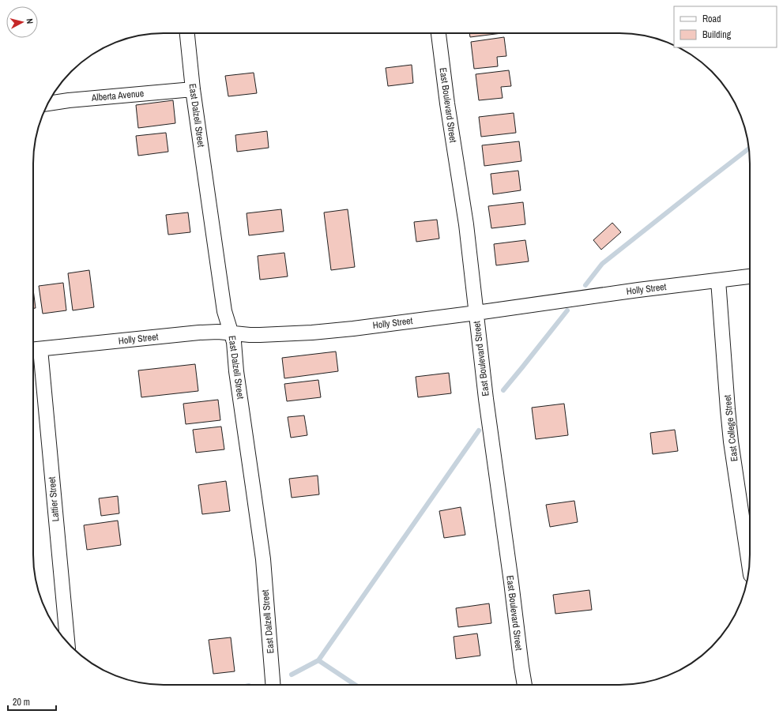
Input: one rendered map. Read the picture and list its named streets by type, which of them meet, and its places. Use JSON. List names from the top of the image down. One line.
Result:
{"streets":{"street":["Alberta Avenue","East Boulevard Street","East Dalzell Street","Holly Street","East College Street","Lattier Street"]},"crossings":[["Alberta Avenue","East Dalzell Street"],["East Boulevard Street","Holly Street"],["East Dalzell Street","Holly Street"],["Holly Street","East College Street"],["Holly Street","Lattier Street"]],"legend":["Road","Building"],"scale_bar":"20 m","north":"right"}
